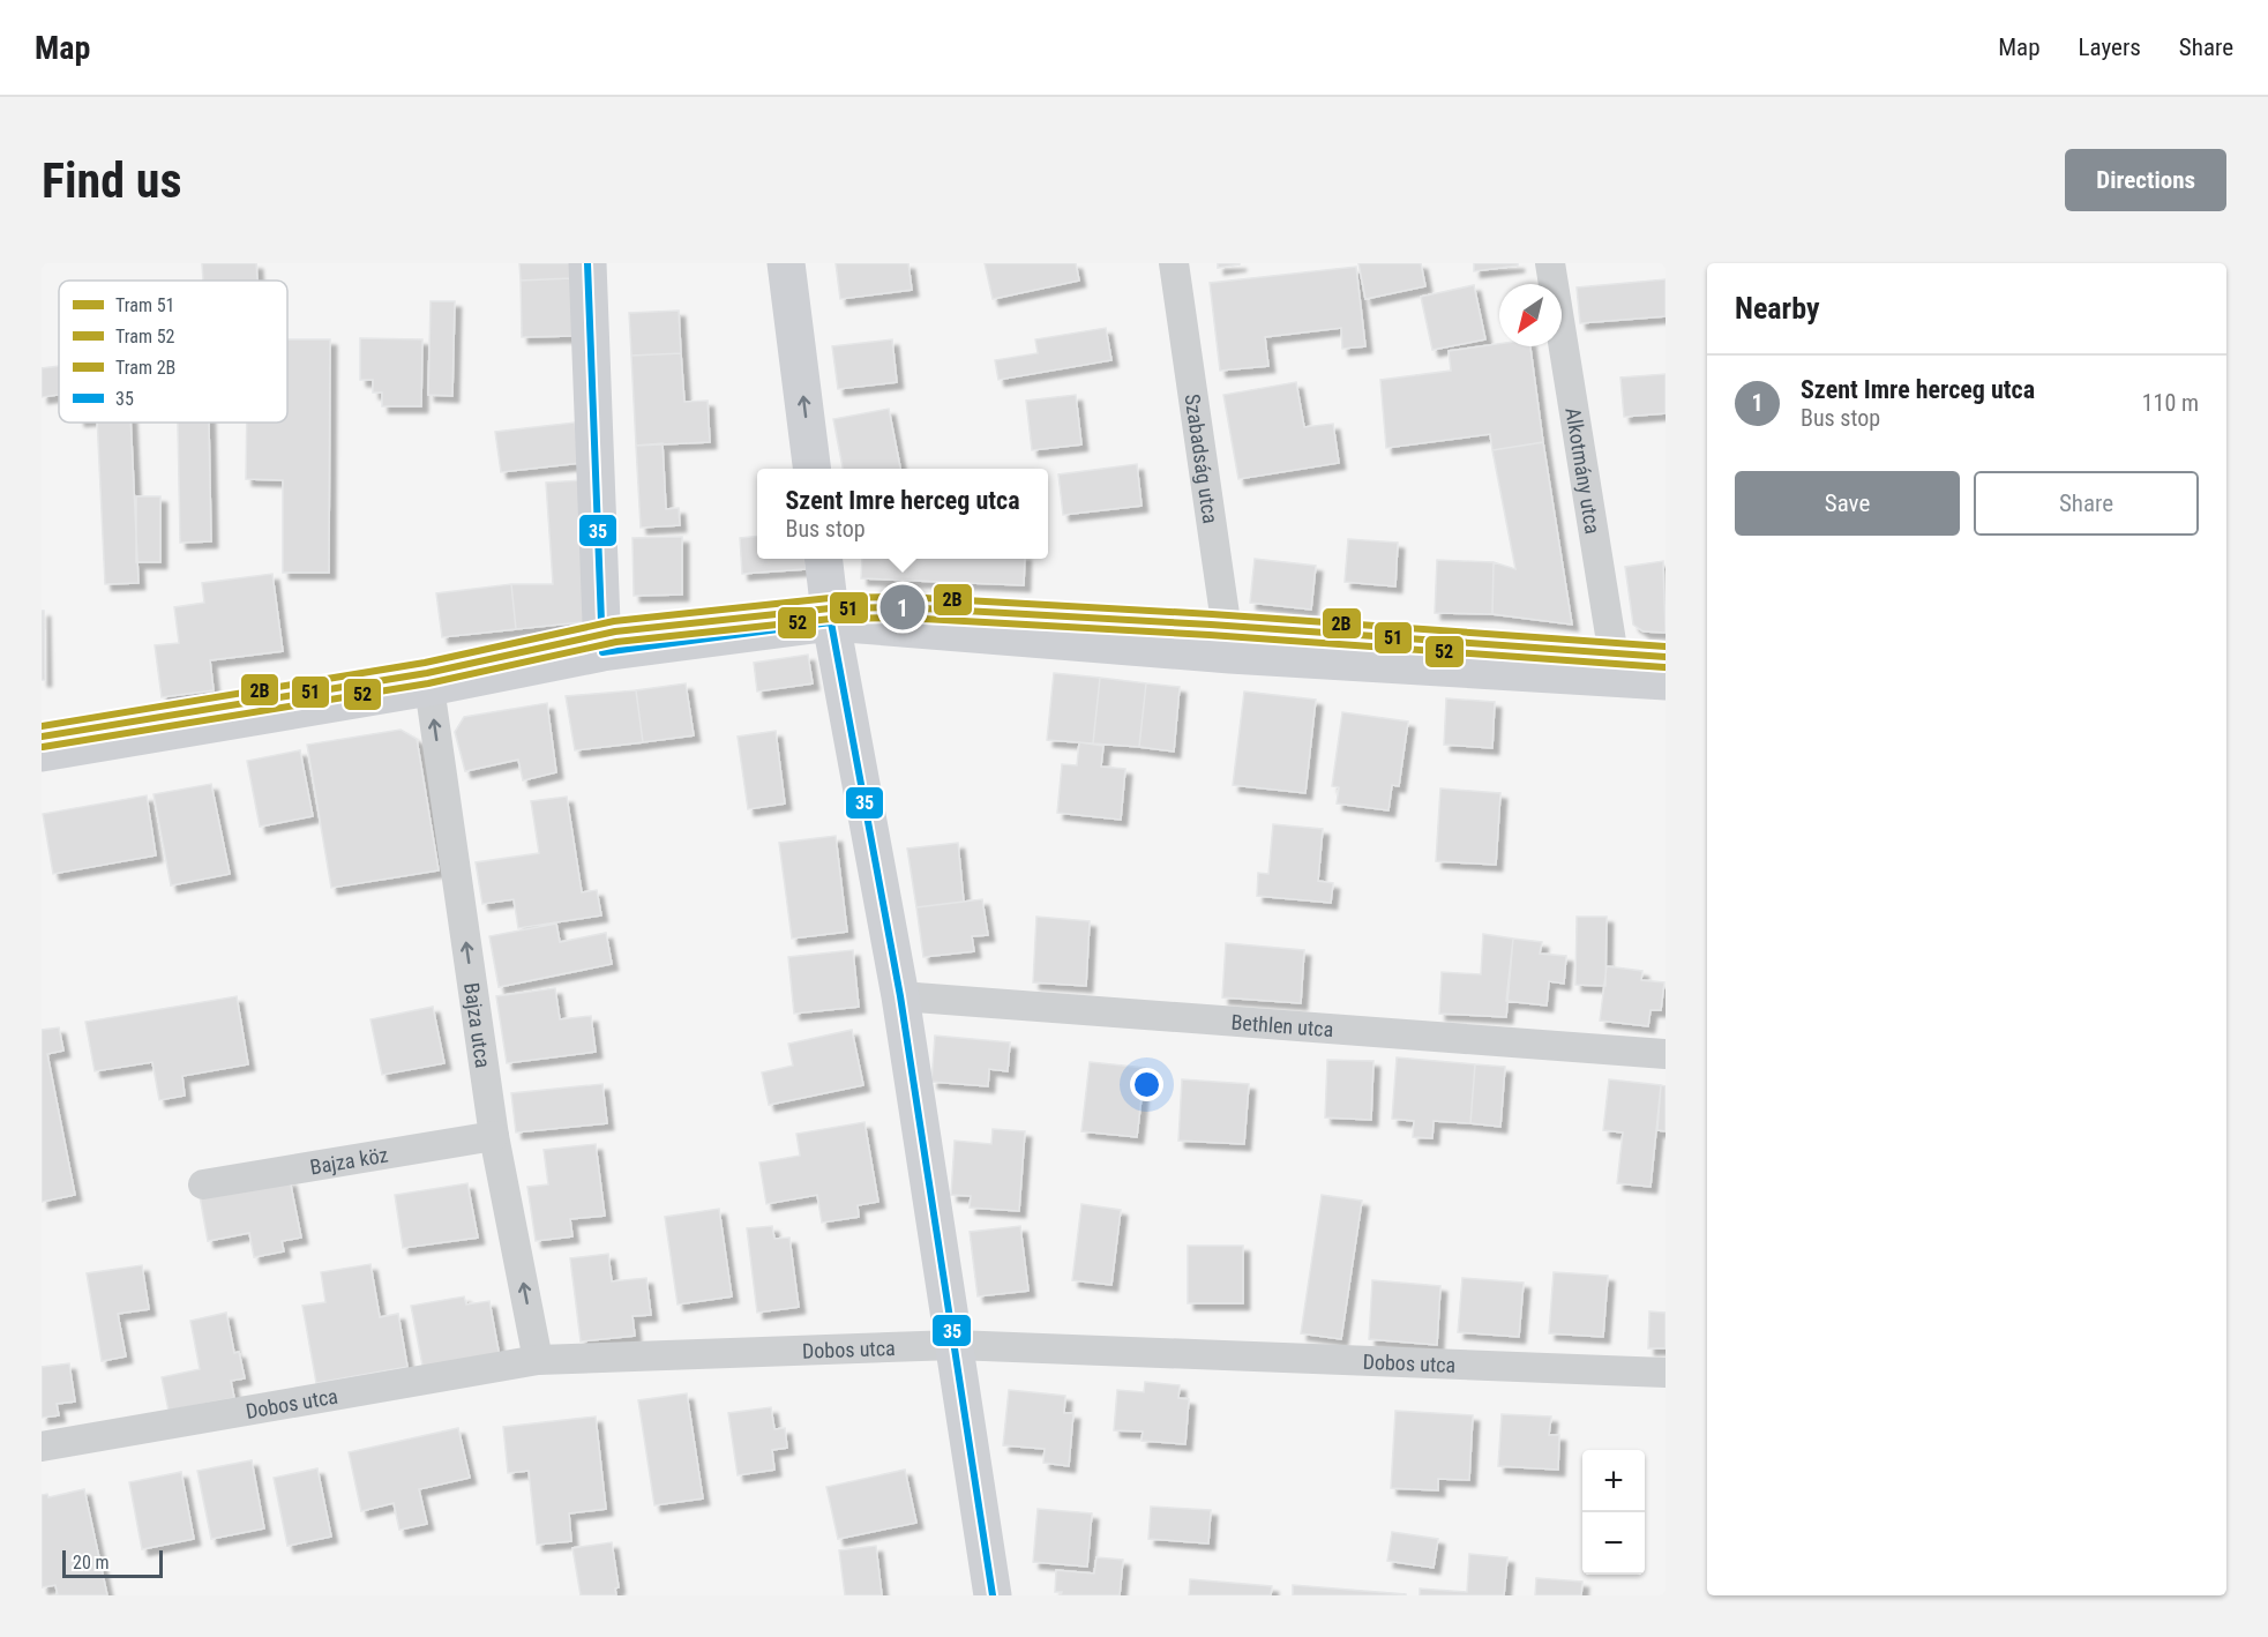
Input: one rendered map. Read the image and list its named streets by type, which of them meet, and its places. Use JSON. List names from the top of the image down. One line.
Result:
{"streets":{"street":["Szabadság utca","Alkotmány utca","Bajza utca","Bethlen utca","Bajza köz","Dobos utca"]},"crossings":[["Bajza utca","Bajza köz"],["Bajza utca","Dobos utca"]],"one_way":["Bajza utca"],"lines":["transit line 35","tram line 2B","tram line 51","tram line 52"],"legend":["Tram 51","Tram 52","Tram 2B","35"],"scale_bar":"20 m","north":"bottom left","page":{"header":"Map","nav":["Map","Layers","Share"],"buttons":["Directions",["Save","Share"]],"title":"Find us","heading":"Nearby","list":[{"mark":"1","name":"Szent Imre herceg utca","note":"Bus stop","value":"110 m"}],"popup":["Szent Imre herceg utca","Bus stop"],"pins":"1","map_buttons":["+","−"],"scale":"20 m"}}
